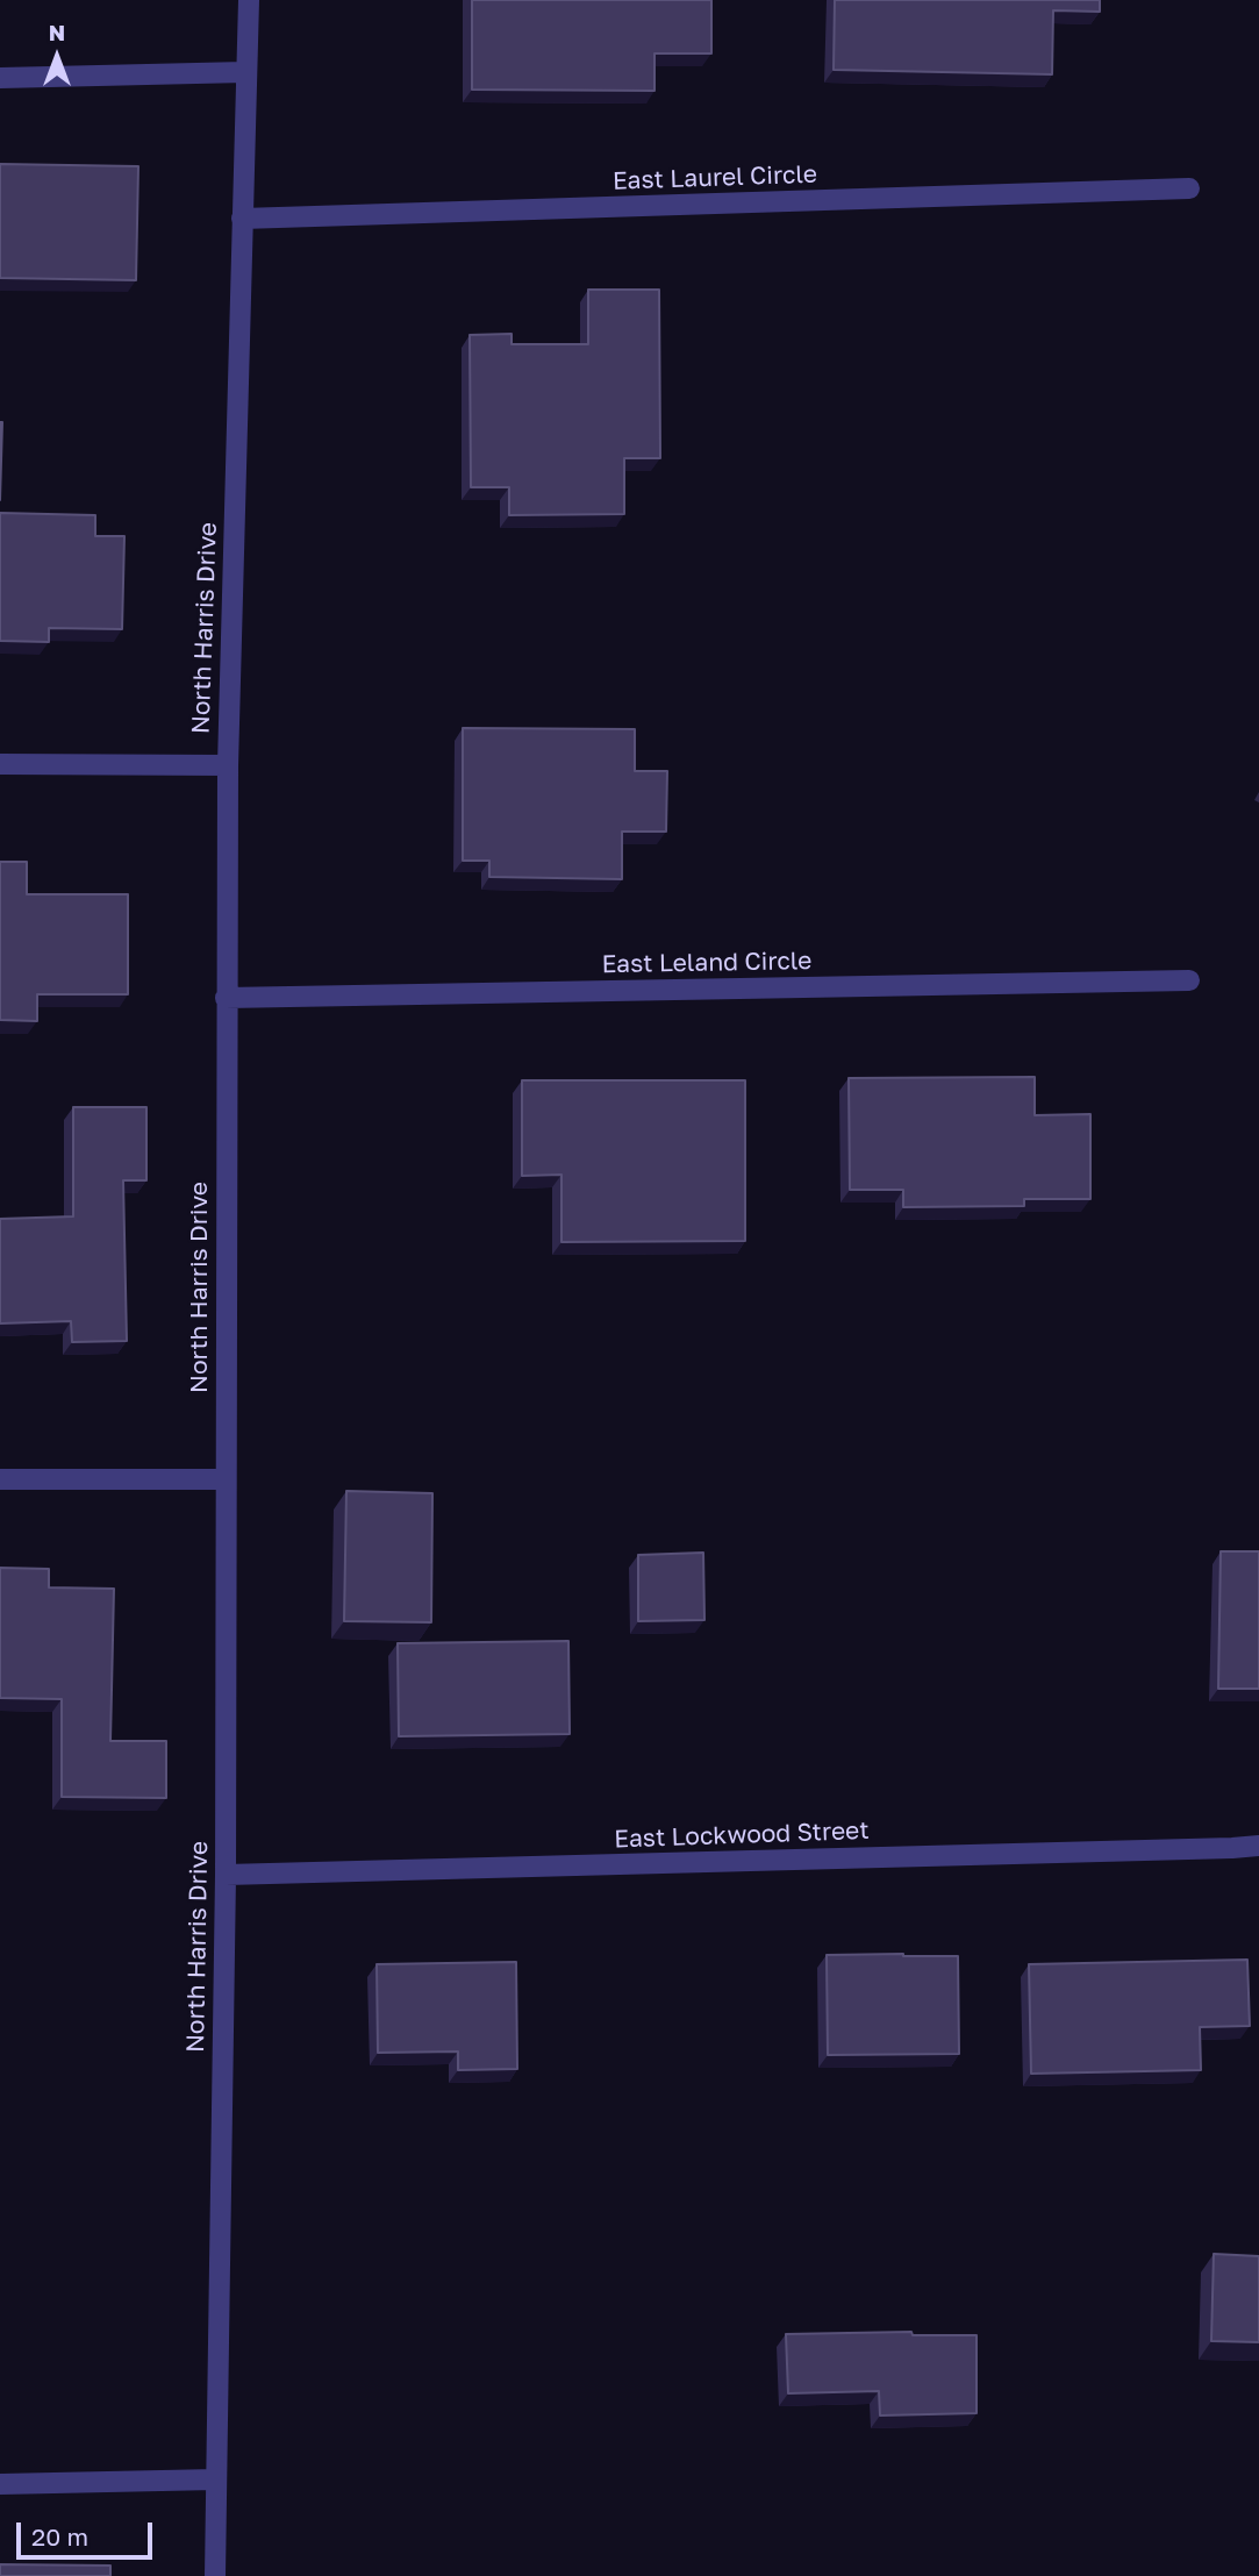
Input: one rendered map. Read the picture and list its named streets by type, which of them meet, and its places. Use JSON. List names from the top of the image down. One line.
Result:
{"streets":{"street":["East Laurel Circle","North Harris Drive","East Leland Circle","East Lockwood Street"]},"crossings":[["East Laurel Circle","North Harris Drive"],["North Harris Drive","East Leland Circle"],["North Harris Drive","East Lockwood Street"]],"scale_bar":"20 m","north":"top"}
